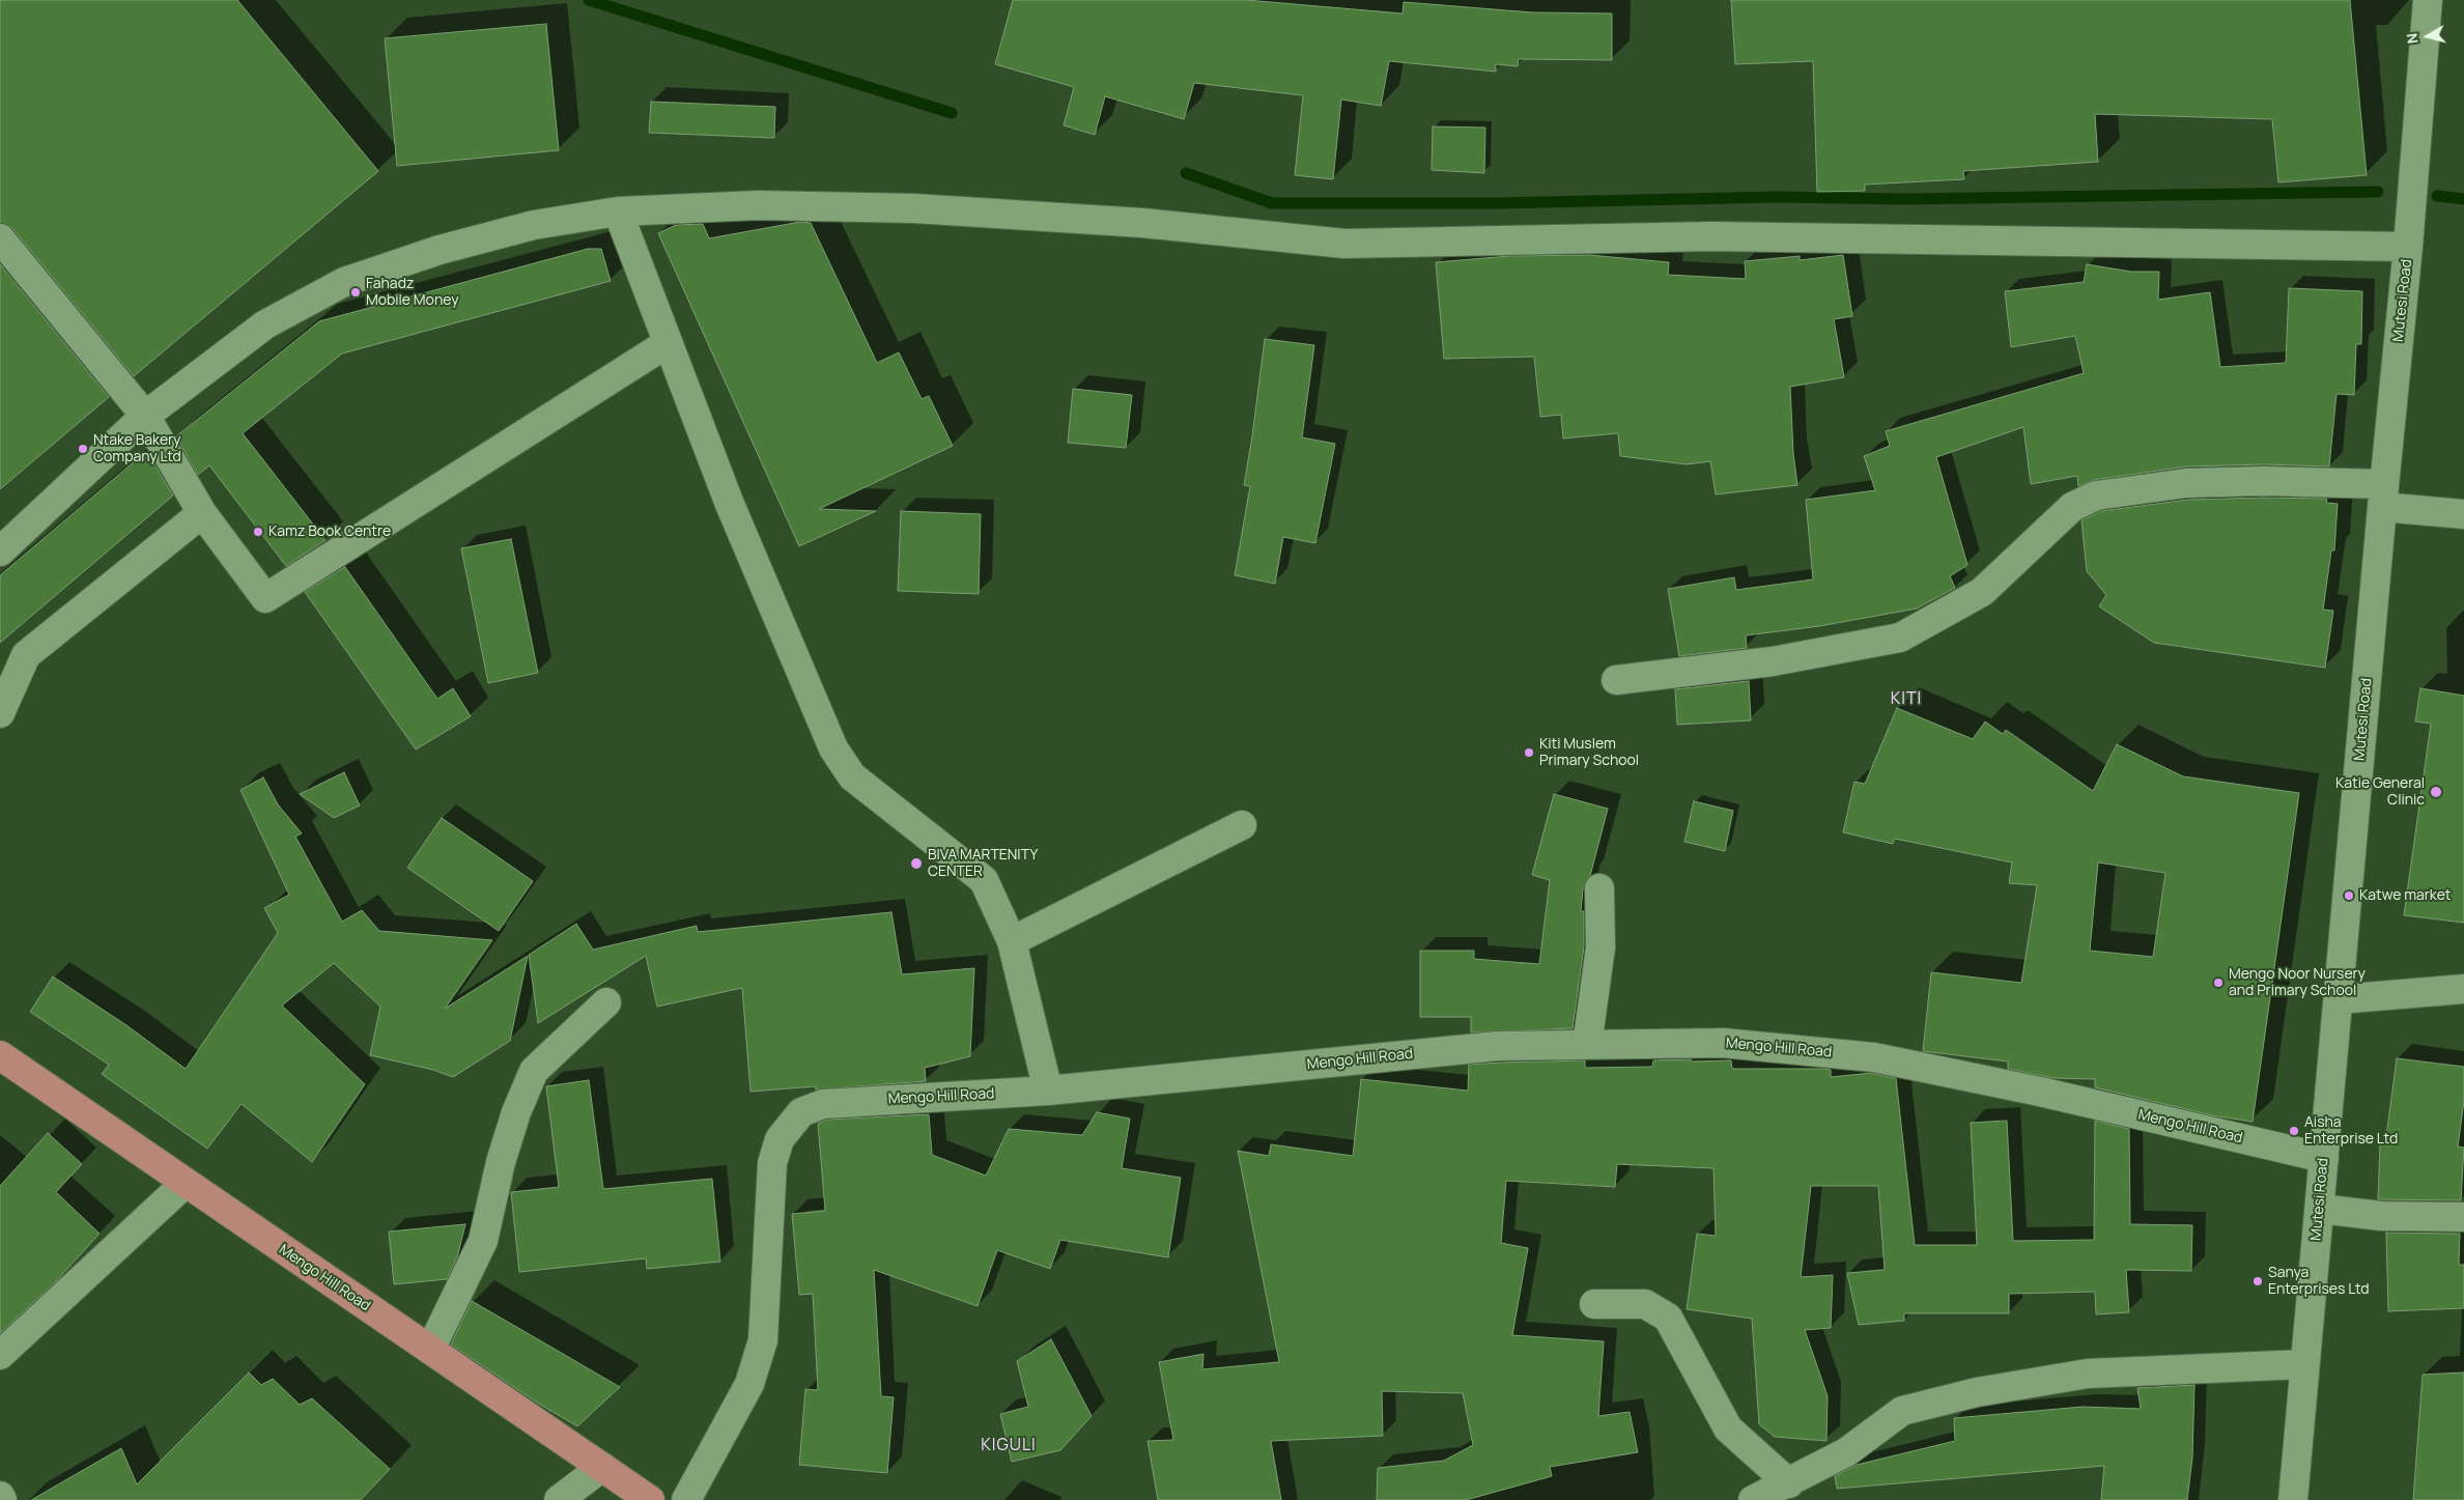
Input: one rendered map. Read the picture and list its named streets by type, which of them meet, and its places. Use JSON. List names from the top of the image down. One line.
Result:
{"streets":{"main road":["Mengo Hill Road"],"street":["Mutesi Road"]},"crossings":[["Mutesi Road","Mengo Hill Road"]],"districts":["KITI","KIGULI"],"places":["Fahadz Mobile Money","Ntake Bakery Company Ltd","Kamz Book Centre","Kiti Muslem Primary School","Katie General Clinic","BIVA MARTENITY CENTER","Katwe market","Mengo Noor Nursery and Primary School","Aisha Enterprise Ltd","Sanya Enterprises Ltd"],"north":"left"}
